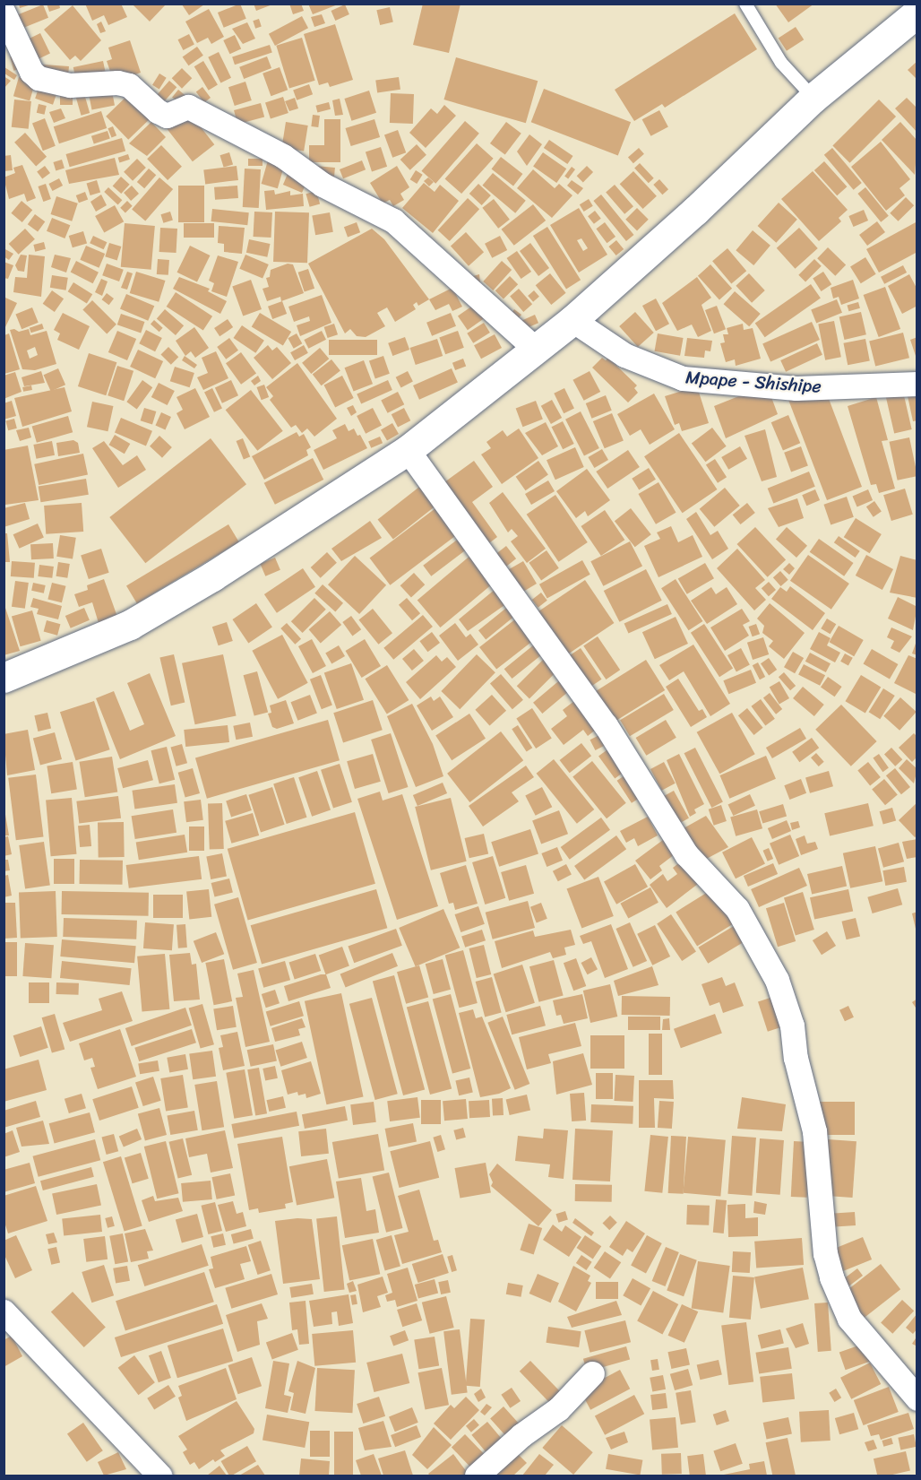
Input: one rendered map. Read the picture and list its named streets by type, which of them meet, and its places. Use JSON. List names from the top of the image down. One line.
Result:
{"streets":{"street":["Mpape - Shishipe"]}}
